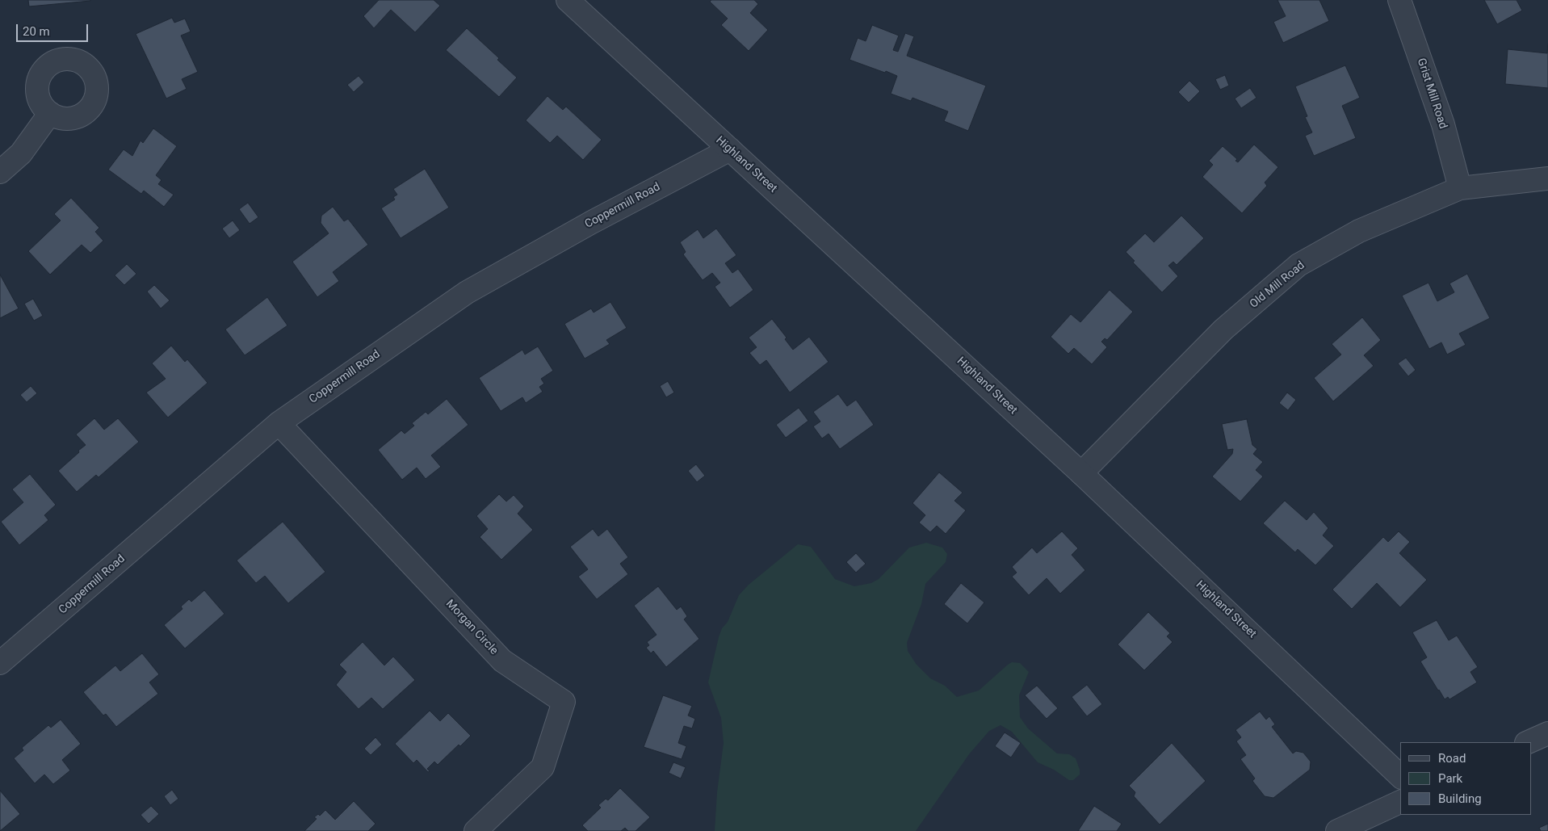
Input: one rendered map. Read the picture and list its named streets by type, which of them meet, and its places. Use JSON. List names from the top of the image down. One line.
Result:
{"streets":{"street":["Grist Mill Road","Highland Street","Coppermill Road","Old Mill Road","Morgan Circle"]},"crossings":[["Grist Mill Road","Old Mill Road"],["Highland Street","Coppermill Road"],["Highland Street","Old Mill Road"],["Coppermill Road","Morgan Circle"]],"legend":["Road","Park","Building"],"scale_bar":"20 m"}
